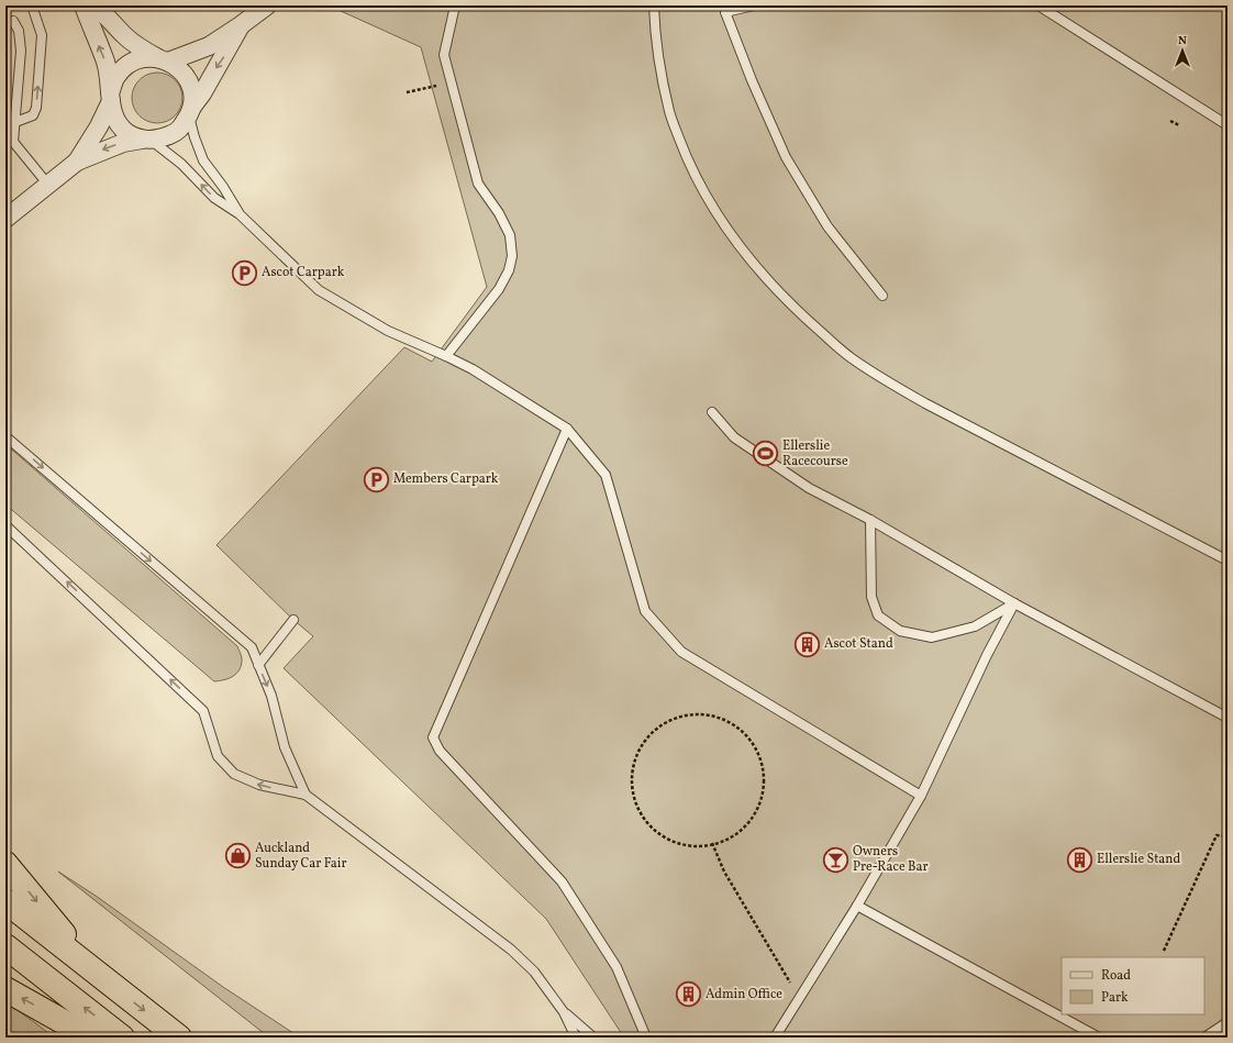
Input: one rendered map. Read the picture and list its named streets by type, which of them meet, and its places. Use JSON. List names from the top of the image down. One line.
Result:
{"places":{"parking":["Ascot Carpark","Members Carpark"],"sports":["Ellerslie Racecourse"],"building":["Ascot Stand","Ellerslie Stand","Admin Office"],"shop":["Auckland Sunday Car Fair"],"bar":["Owners Pre-Race Bar"]},"legend":["Road","Park"],"north":"top"}
